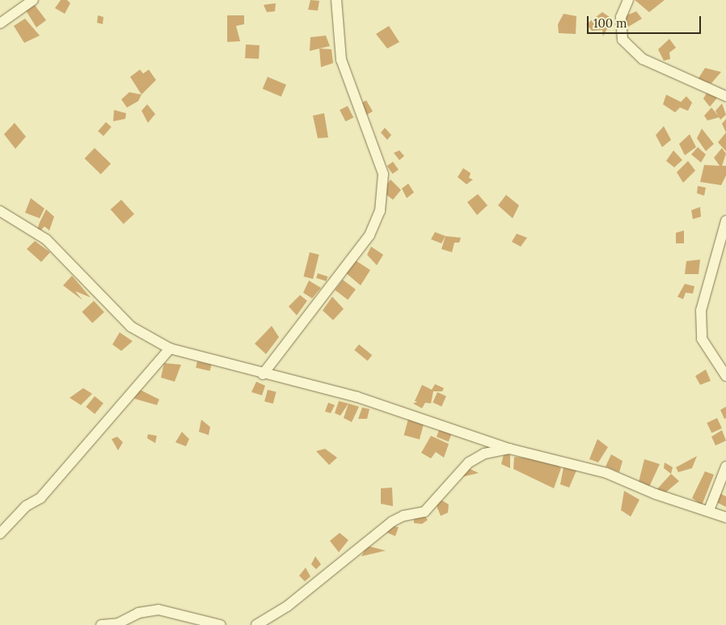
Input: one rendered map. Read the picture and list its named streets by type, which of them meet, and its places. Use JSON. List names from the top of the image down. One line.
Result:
{"scale_bar":"100 m"}
